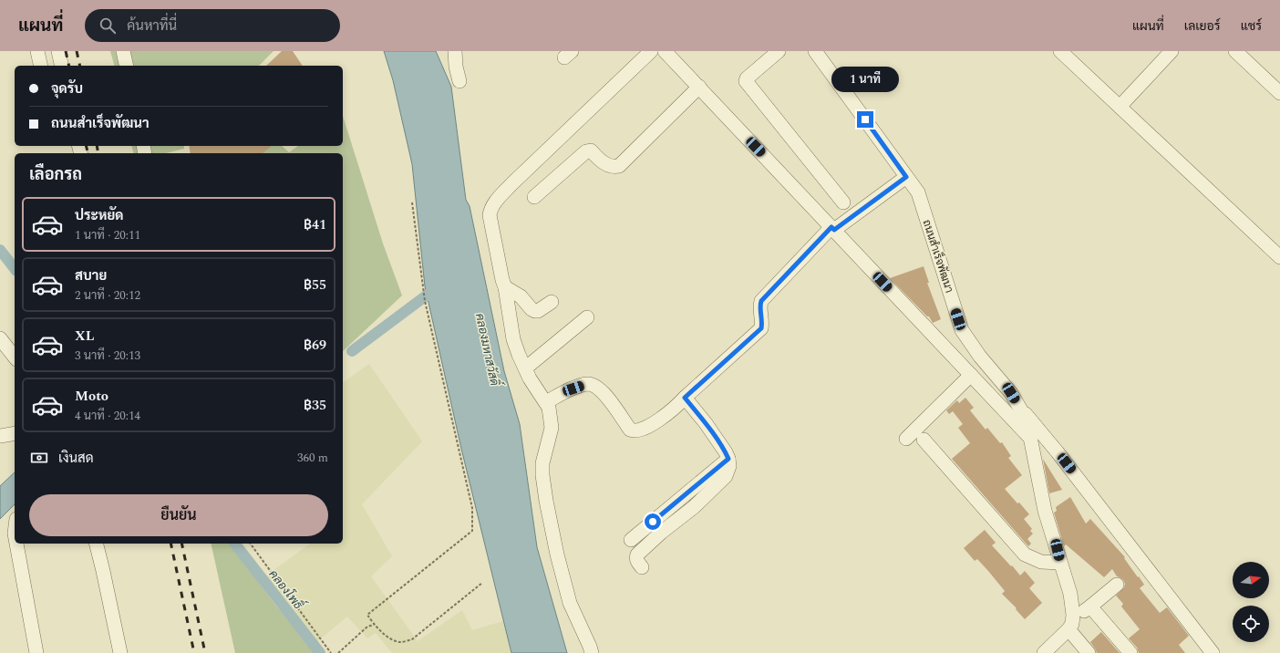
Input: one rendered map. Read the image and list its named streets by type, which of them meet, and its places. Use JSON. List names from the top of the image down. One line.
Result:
{"streets":{"street":["ถนนสำเร็จพัฒนา"]},"water":["คลองมหาสวัสดิ์","คลองโพธิ์"],"north":"right","page":{"header":"แผนที่","search":"ค้นหาที่นี่","nav":["แผนที่","เลเยอร์","แชร์"],"banner":["จุดรับ","ถนนสำเร็จพัฒนา"],"bubble":"1 นาที","heading":"เลือกรถ","list":[{"name":"ประหยัด","note":"1 นาที · 20:11","value":"฿41"},{"name":"สบาย","note":"2 นาที · 20:12","value":"฿55"},{"name":"XL","note":"3 นาที · 20:13","value":"฿69"},{"name":"Moto","note":"4 นาที · 20:14","value":"฿35"}],"pay":["เงินสด","360 m"],"buttons":"ยืนยัน"}}
